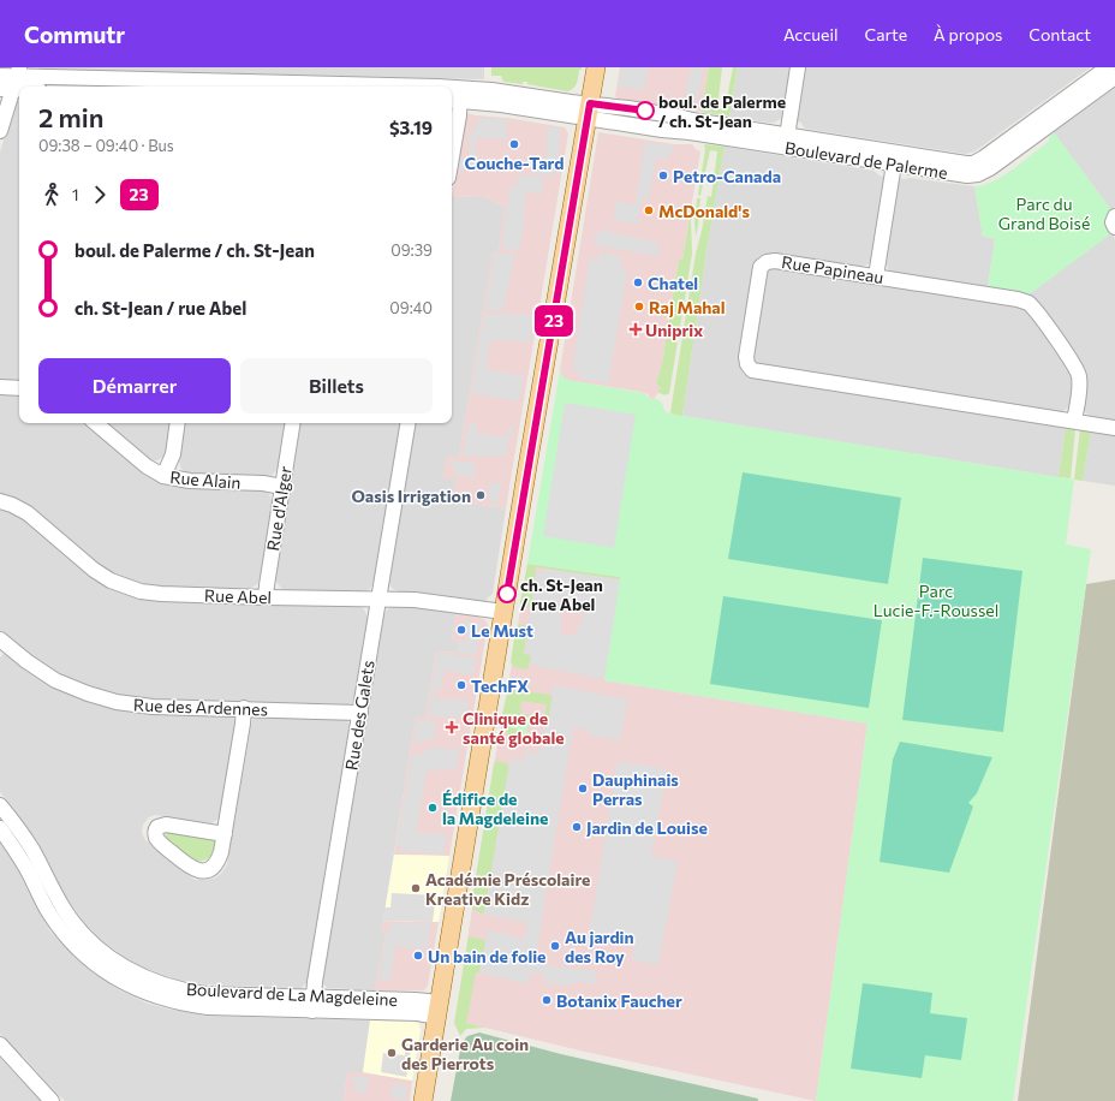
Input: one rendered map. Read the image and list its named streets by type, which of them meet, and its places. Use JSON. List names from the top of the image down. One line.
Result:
{"streets":{"street":["Boulevard de Palerme","Rue Papineau","Rue Alain","Rue d'Alger","Rue Abel","Rue des Ardennes","Rue des Galets","Boulevard de La Magdeleine"]},"crossings":[["Rue Alain","Rue d'Alger"],["Rue d'Alger","Rue Abel"],["Rue Abel","Rue des Galets"],["Rue des Ardennes","Rue des Galets"],["Rue des Galets","Boulevard de La Magdeleine"]],"parks":["Parc du Grand Boisé","Parc Lucie-F.-Roussel"],"places":{"other":["boul. de Palerme / ch. St-Jean","Couche-Tard","Petro-Canada","McDonald's","Chatel","Raj Mahal","Oasis Irrigation","ch. St-Jean / rue Abel","Le Must","TechFX","Dauphinais Perras","Édifice de la Magdeleine","Jardin de Louise","Académie Préscolaire Kreative Kidz","Au jardin des Roy","Un bain de folie","Botanix Faucher","Garderie Au coin des Pierrots"],"health":["Uniprix","Clinique de santé globale"]},"lines":["bus line 23"],"page":{"header":"Commutr","nav":["Accueil","Carte","À propos","Contact"],"on_map":"23","heading":["2 min","09:38 – 09:40 · Bus","$3.19"],"legs":["1","23"],"list":[{"name":"boul. de Palerme / ch. St-Jean","value":"09:39"},{"name":"ch. St-Jean / rue Abel","value":"09:40"}],"buttons":["Démarrer","Billets"]}}
